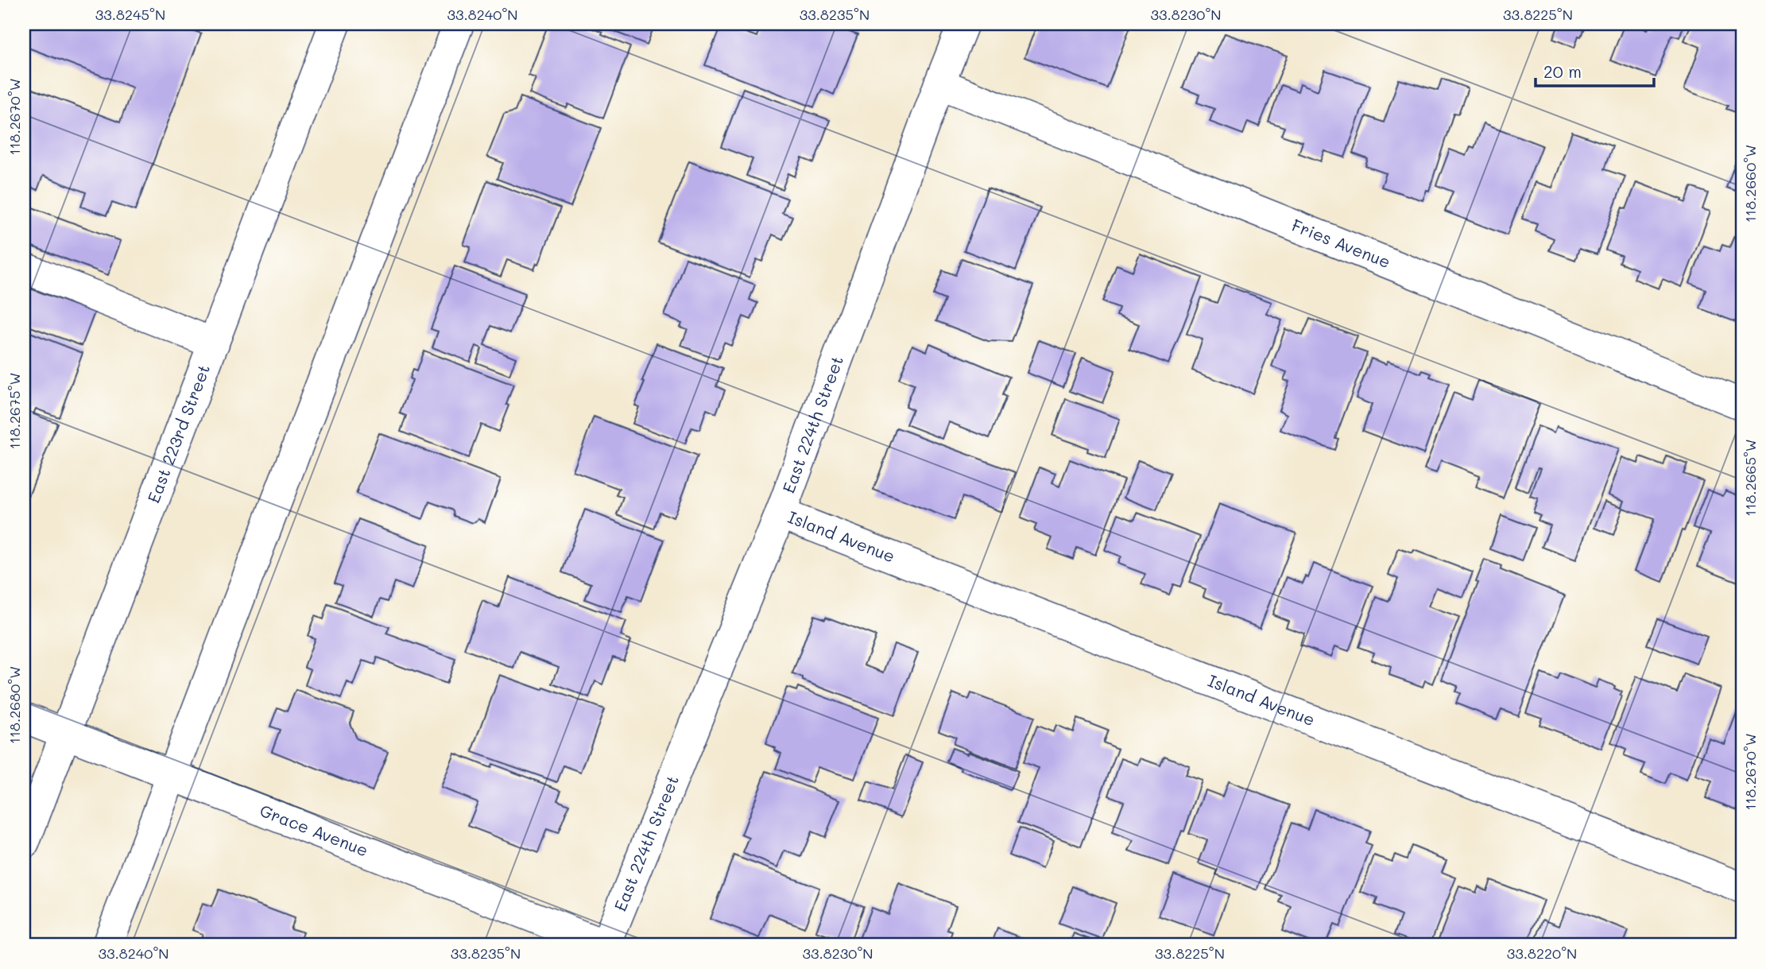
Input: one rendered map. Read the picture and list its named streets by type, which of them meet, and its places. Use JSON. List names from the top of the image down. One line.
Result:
{"streets":{"street":["Fries Avenue","East 224th Street","East 223rd Street","Island Avenue","Grace Avenue"]},"crossings":[["Fries Avenue","East 224th Street"],["East 224th Street","Island Avenue"],["East 224th Street","Grace Avenue"],["East 223rd Street","Grace Avenue"]],"scale_bar":"20 m","coordinates":["33.8245°N","33.8240°N","33.8235°N","33.8230°N","33.8225°N","118.2670°W","118.2660°W","118.2675°W","118.2665°W","118.2680°W","33.8220°N"]}
